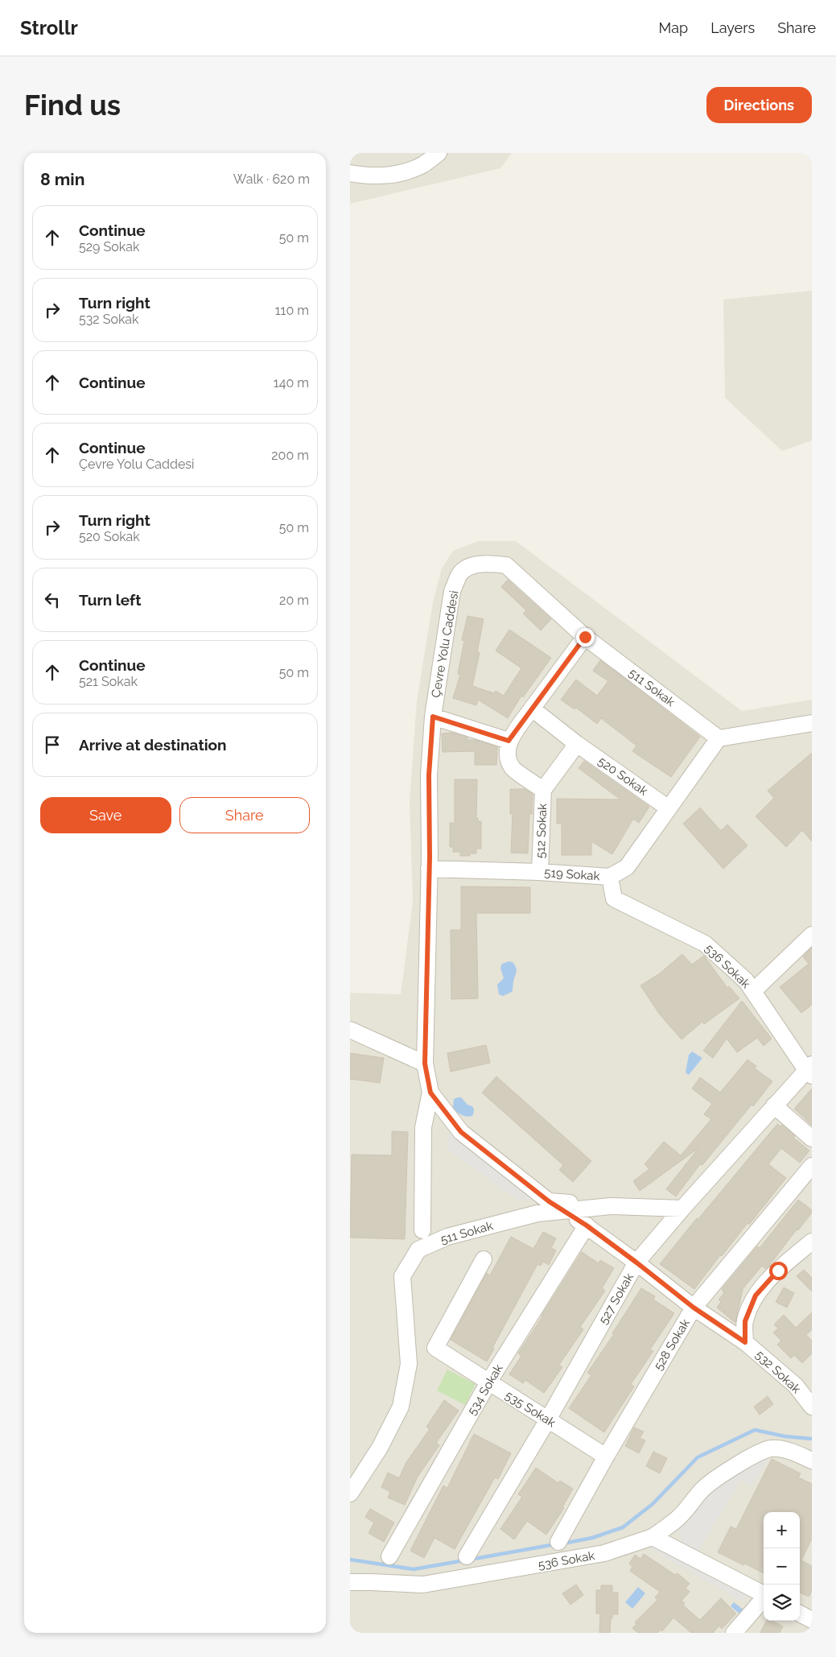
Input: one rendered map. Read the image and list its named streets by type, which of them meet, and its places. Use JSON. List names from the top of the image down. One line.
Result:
{"streets":{"street":["Çevre Yolu Caddesi","511 Sokak","520 Sokak","512 Sokak","519 Sokak","536 Sokak","527 Sokak","528 Sokak","532 Sokak","534 Sokak","535 Sokak"]},"crossings":[["Çevre Yolu Caddesi","511 Sokak"],["Çevre Yolu Caddesi","519 Sokak"],["Çevre Yolu Caddesi","532 Sokak"],["511 Sokak","519 Sokak"],["511 Sokak","527 Sokak"],["511 Sokak","532 Sokak"],["520 Sokak","519 Sokak"],["512 Sokak","519 Sokak"],["519 Sokak","536 Sokak"],["536 Sokak","527 Sokak"],["527 Sokak","532 Sokak"],["527 Sokak","535 Sokak"],["528 Sokak","532 Sokak"],["528 Sokak","535 Sokak"],["532 Sokak","534 Sokak"],["534 Sokak","535 Sokak"]],"page":{"header":"Strollr","nav":["Map","Layers","Share"],"buttons":["Directions",["Save","Share"]],"title":"Find us","heading":["8 min","Walk · 620 m"],"list":[["Continue","529 Sokak","50 m"],["Turn right","532 Sokak","110 m"],["Continue","140 m"],["Continue","Çevre Yolu Caddesi","200 m"],["Turn right","520 Sokak","50 m"],["Turn left","20 m"],["Continue","521 Sokak","50 m"],"Arrive at destination"],"map_buttons":["+","−"]}}
